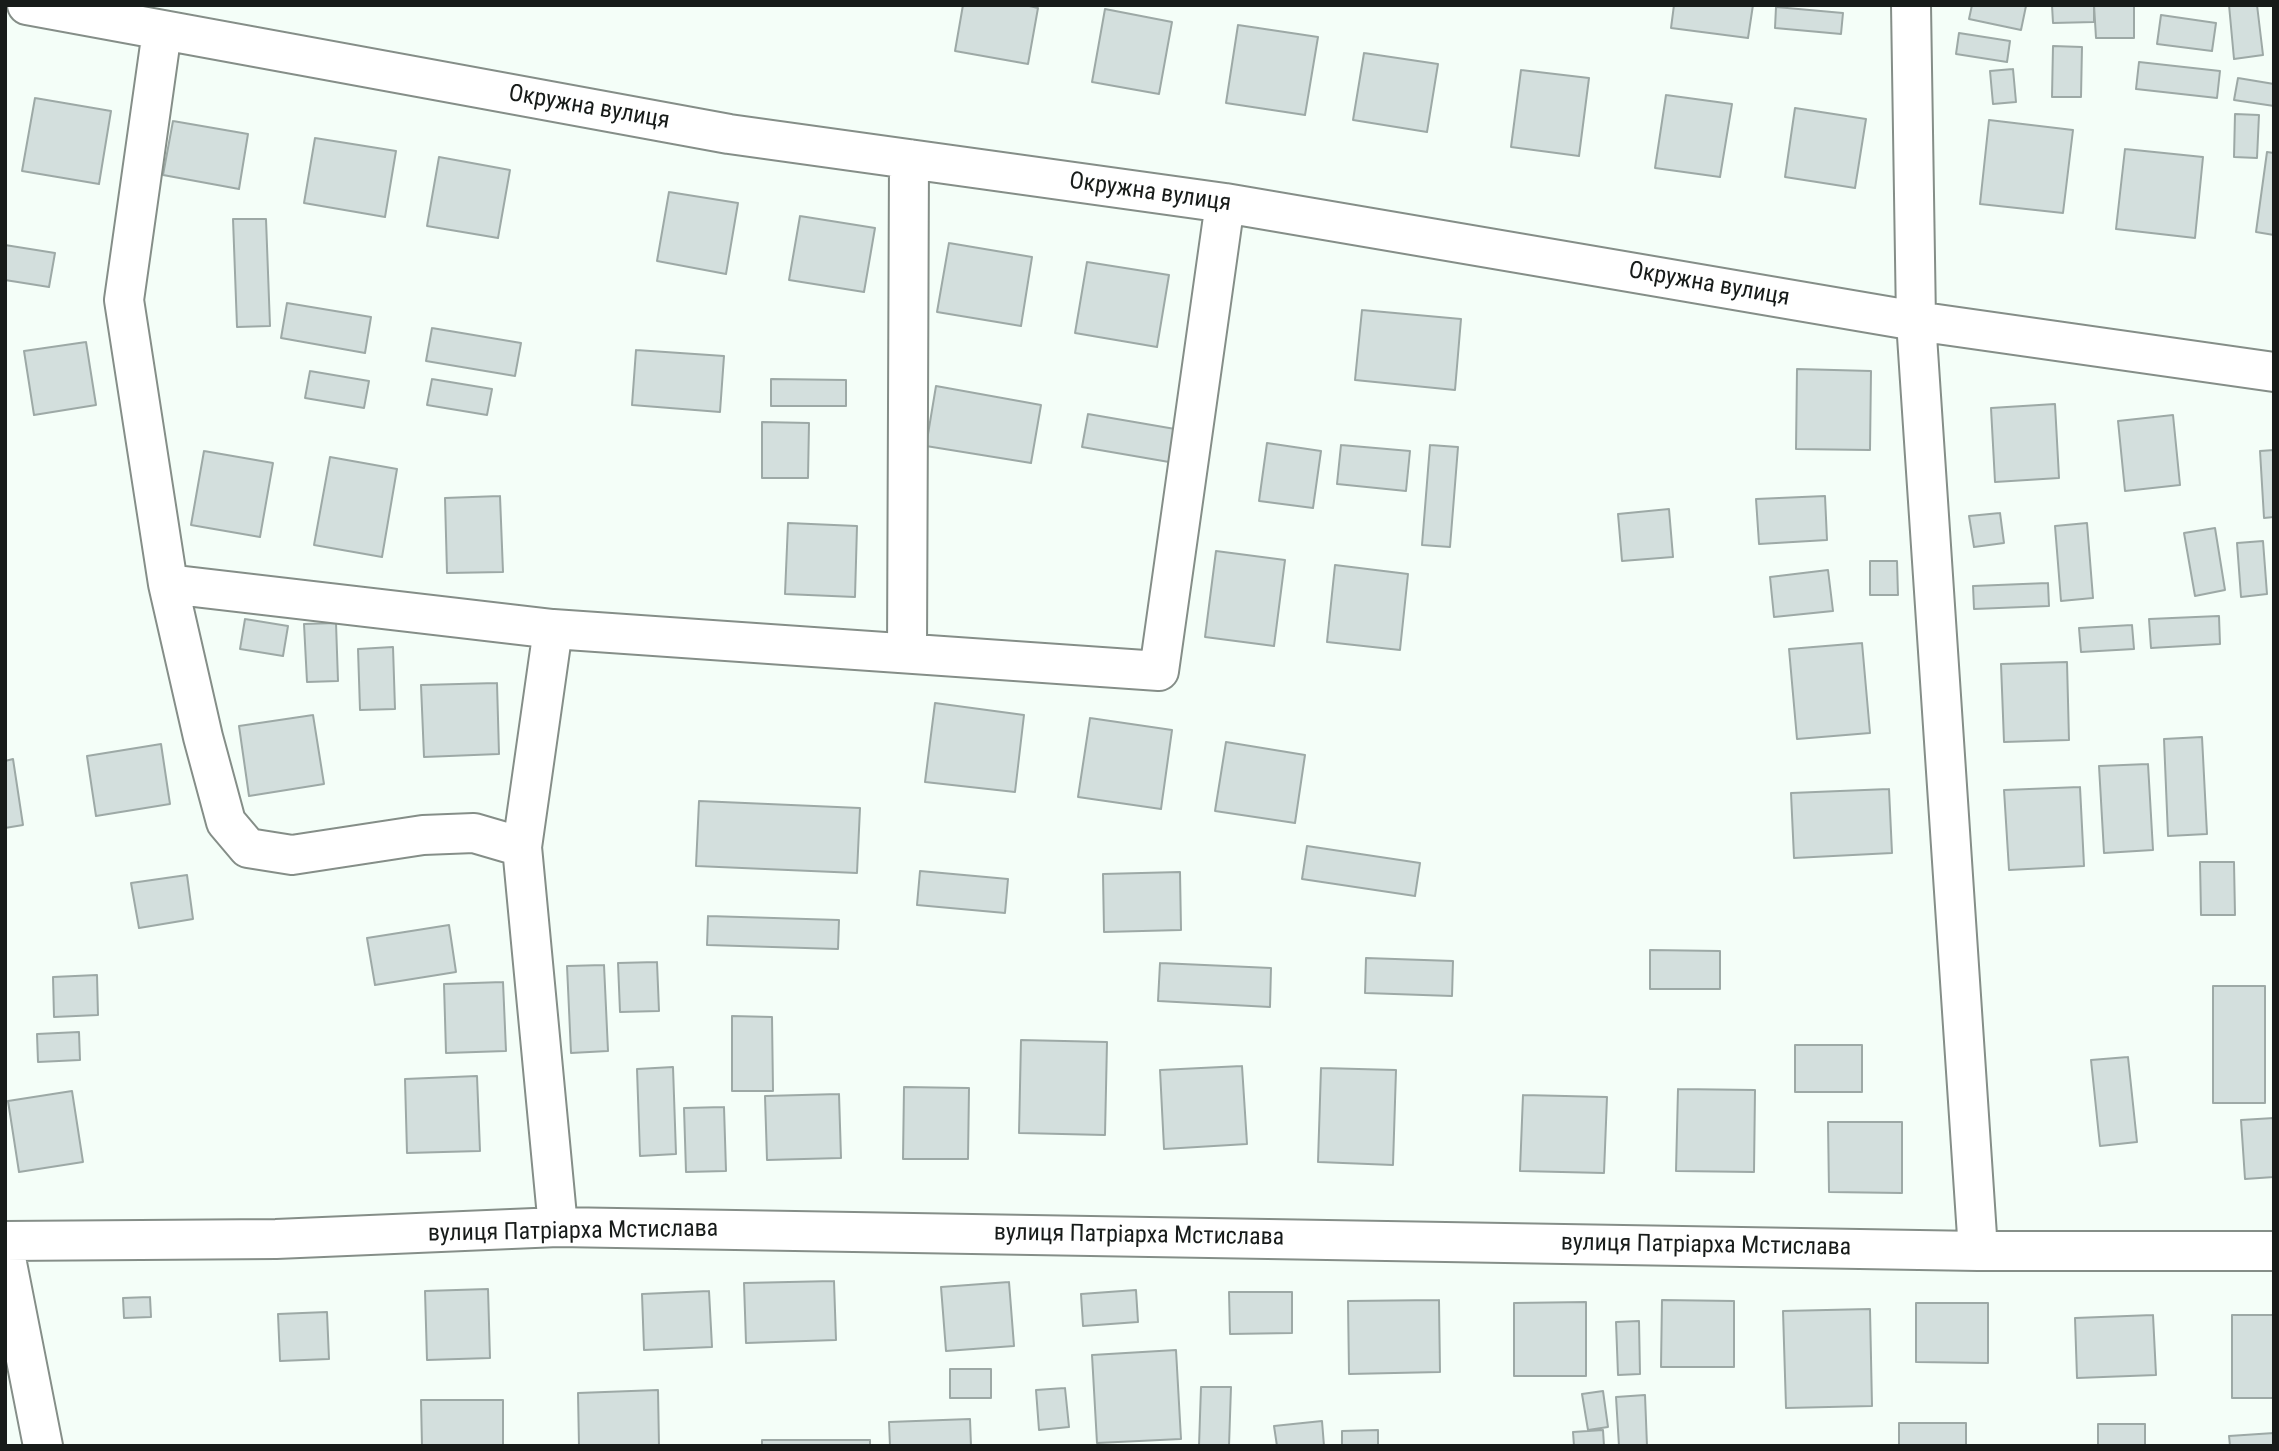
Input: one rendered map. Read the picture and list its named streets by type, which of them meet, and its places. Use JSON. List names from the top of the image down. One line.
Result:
{"streets":{"street":["Окружна вулиця","вулиця Патріарха Мстислава"]}}
